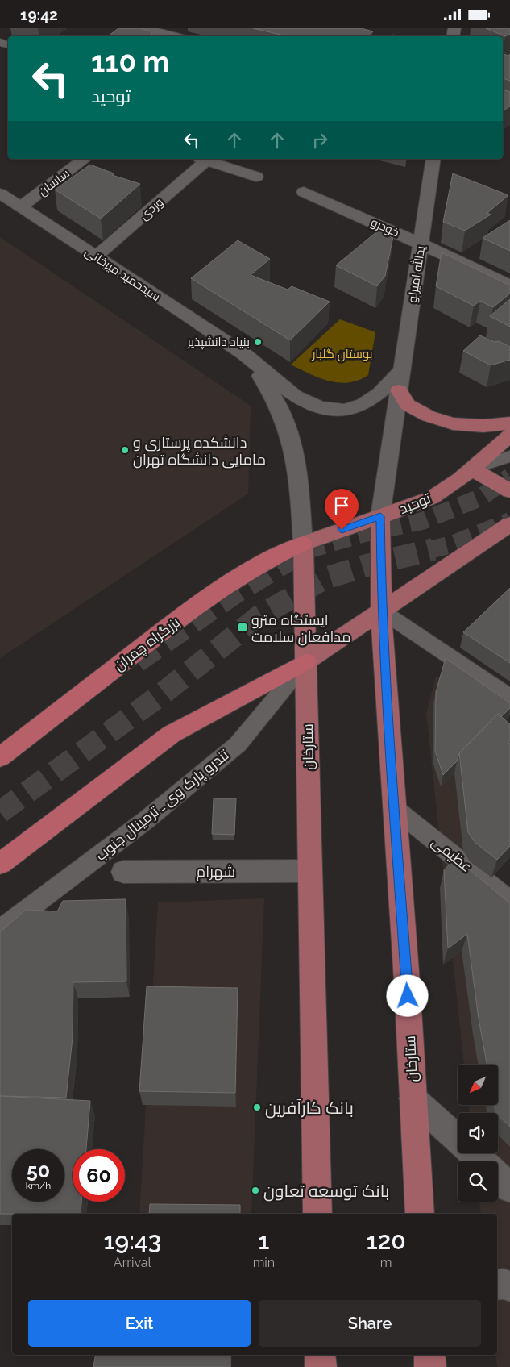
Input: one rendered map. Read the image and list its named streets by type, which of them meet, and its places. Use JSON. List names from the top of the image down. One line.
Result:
{"streets":{"highway":["بزرگراه چمران"],"main road":["توحید","ستارخان"],"street":["ساسان","وردی","خودرو","سیدحمید میرخانی","یدالله امیرلو","شهرام"],"lane":["تندرو پارک وی ـ ترمینال جنوب","عظیمی"]},"crossings":[["ساسان","سیدحمید میرخانی"],["وردی","سیدحمید میرخانی"],["خودرو","یدالله امیرلو"],["سیدحمید میرخانی","یدالله امیرلو"],["یدالله امیرلو","توحید"],["یدالله امیرلو","ستارخان"],["توحید","بزرگراه چمران"],["توحید","ستارخان"],["بزرگراه چمران","ستارخان"],["ستارخان","تندرو پارک وی ـ ترمینال جنوب"],["ستارخان","عظیمی"],["ستارخان","شهرام"]],"parks":["بوستان گلبار"],"places":{"other":["بنیاد دانشپذیر","دانشکده پرستاری و مامایی دانشگاه تهران","بانک کارآفرین","بانک توسعه تعاون"],"transit":["ایستگاه مترو مدافعان سلامت"]},"north":"bottom left","page":{"status":"19:42","turn":["110 m","توحید"],"speed":"50 km/h","limit":"60","eta":["19:43","Arrival","1","min","120","m"],"buttons":["Exit","Share"]}}
